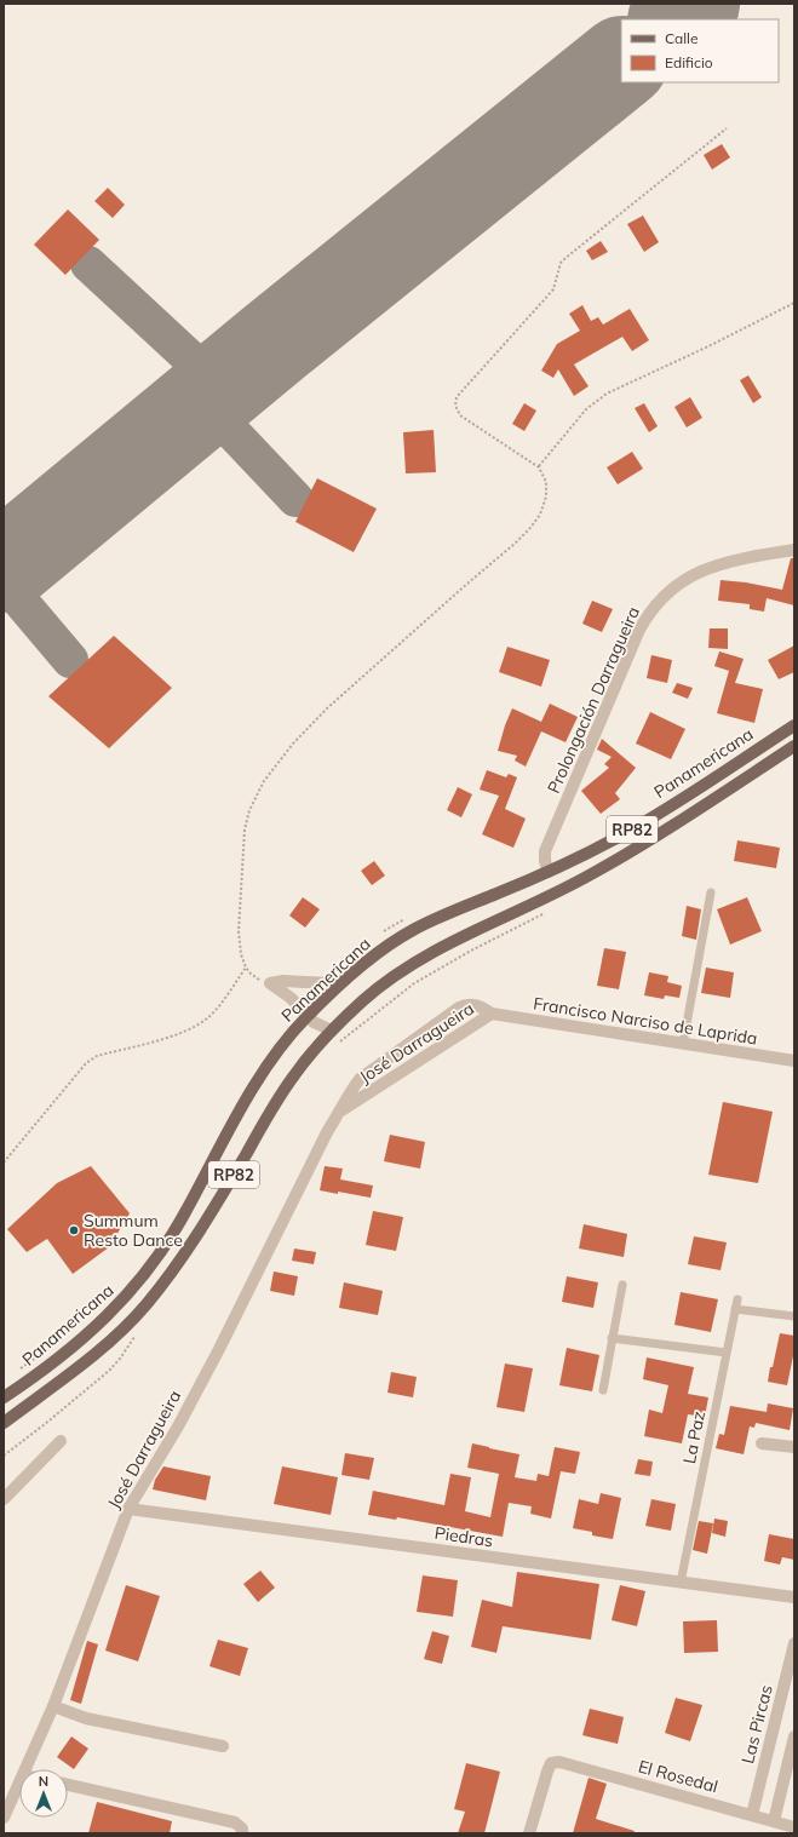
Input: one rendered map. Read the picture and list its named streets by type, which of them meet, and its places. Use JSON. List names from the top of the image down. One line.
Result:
{"streets":{"main road":["Panamericana","RP82"],"street":["Prolongación Darragueira","Francisco Narciso de Laprida","José Darragueira","Piedras","Las Pircas","El Rosedal"],"lane":["La Paz"]},"crossings":[["Prolongación Darragueira","Panamericana"],["Francisco Narciso de Laprida","José Darragueira"],["José Darragueira","Piedras"],["La Paz","Piedras"],["Las Pircas","El Rosedal"]],"places":["Summum Resto Dance"],"legend":["Calle","Edificio"],"north":"top"}
